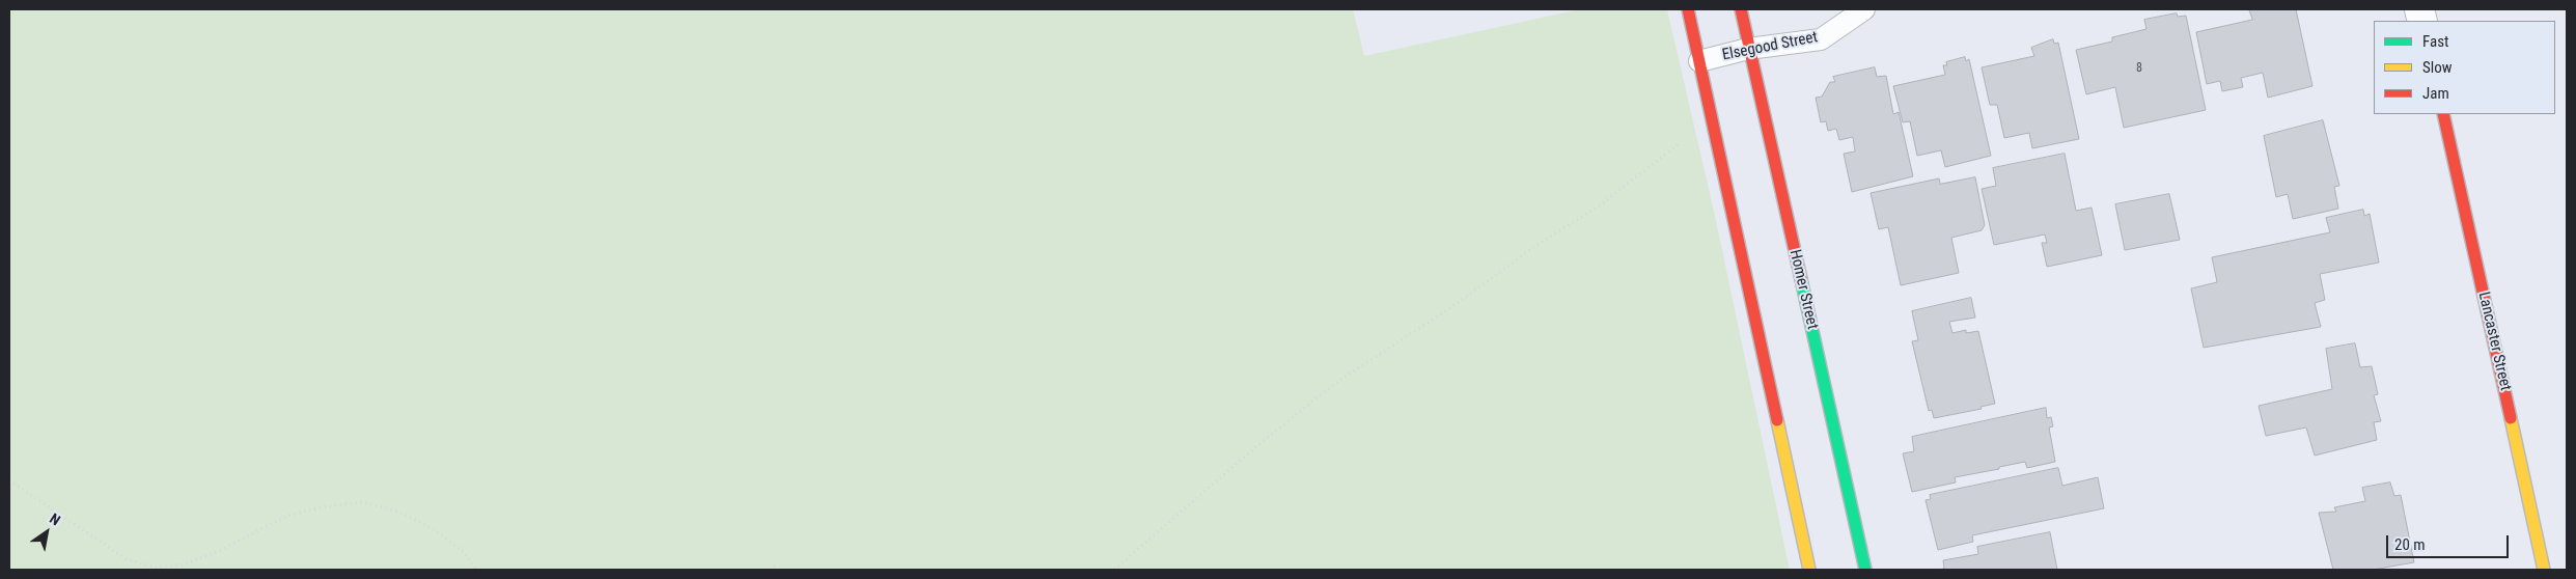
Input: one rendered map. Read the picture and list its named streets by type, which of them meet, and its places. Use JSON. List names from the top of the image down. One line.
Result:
{"streets":{"street":["Homer Street","Lancaster Street"],"lane":["Elsegood Street"]},"crossings":[["Elsegood Street","Homer Street"]],"house_numbers":["8"],"legend":["Fast","Slow","Jam"],"scale_bar":"20 m","north":"top right"}
